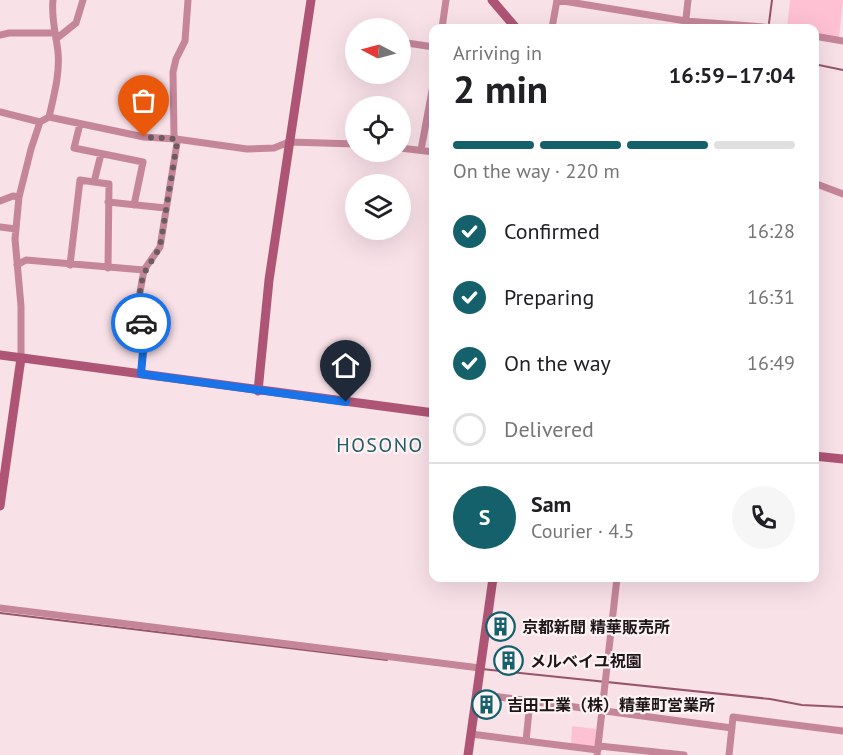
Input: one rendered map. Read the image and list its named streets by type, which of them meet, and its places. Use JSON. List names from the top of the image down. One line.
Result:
{"districts":["HOSONO"],"places":{"building":["京都新聞 精華販売所","メルベイユ祝園","吉田工業（株）精華町営業所"]},"north":"left","page":{"heading":["2 min","Arriving in","16:59–17:04"],"panel":["Sam","Courier · 4.5"],"bar":"On the way · 220 m","list":[["Confirmed","16:28"],["Preparing","16:31"],["On the way","16:49"],"Delivered"],"round":"S"}}
